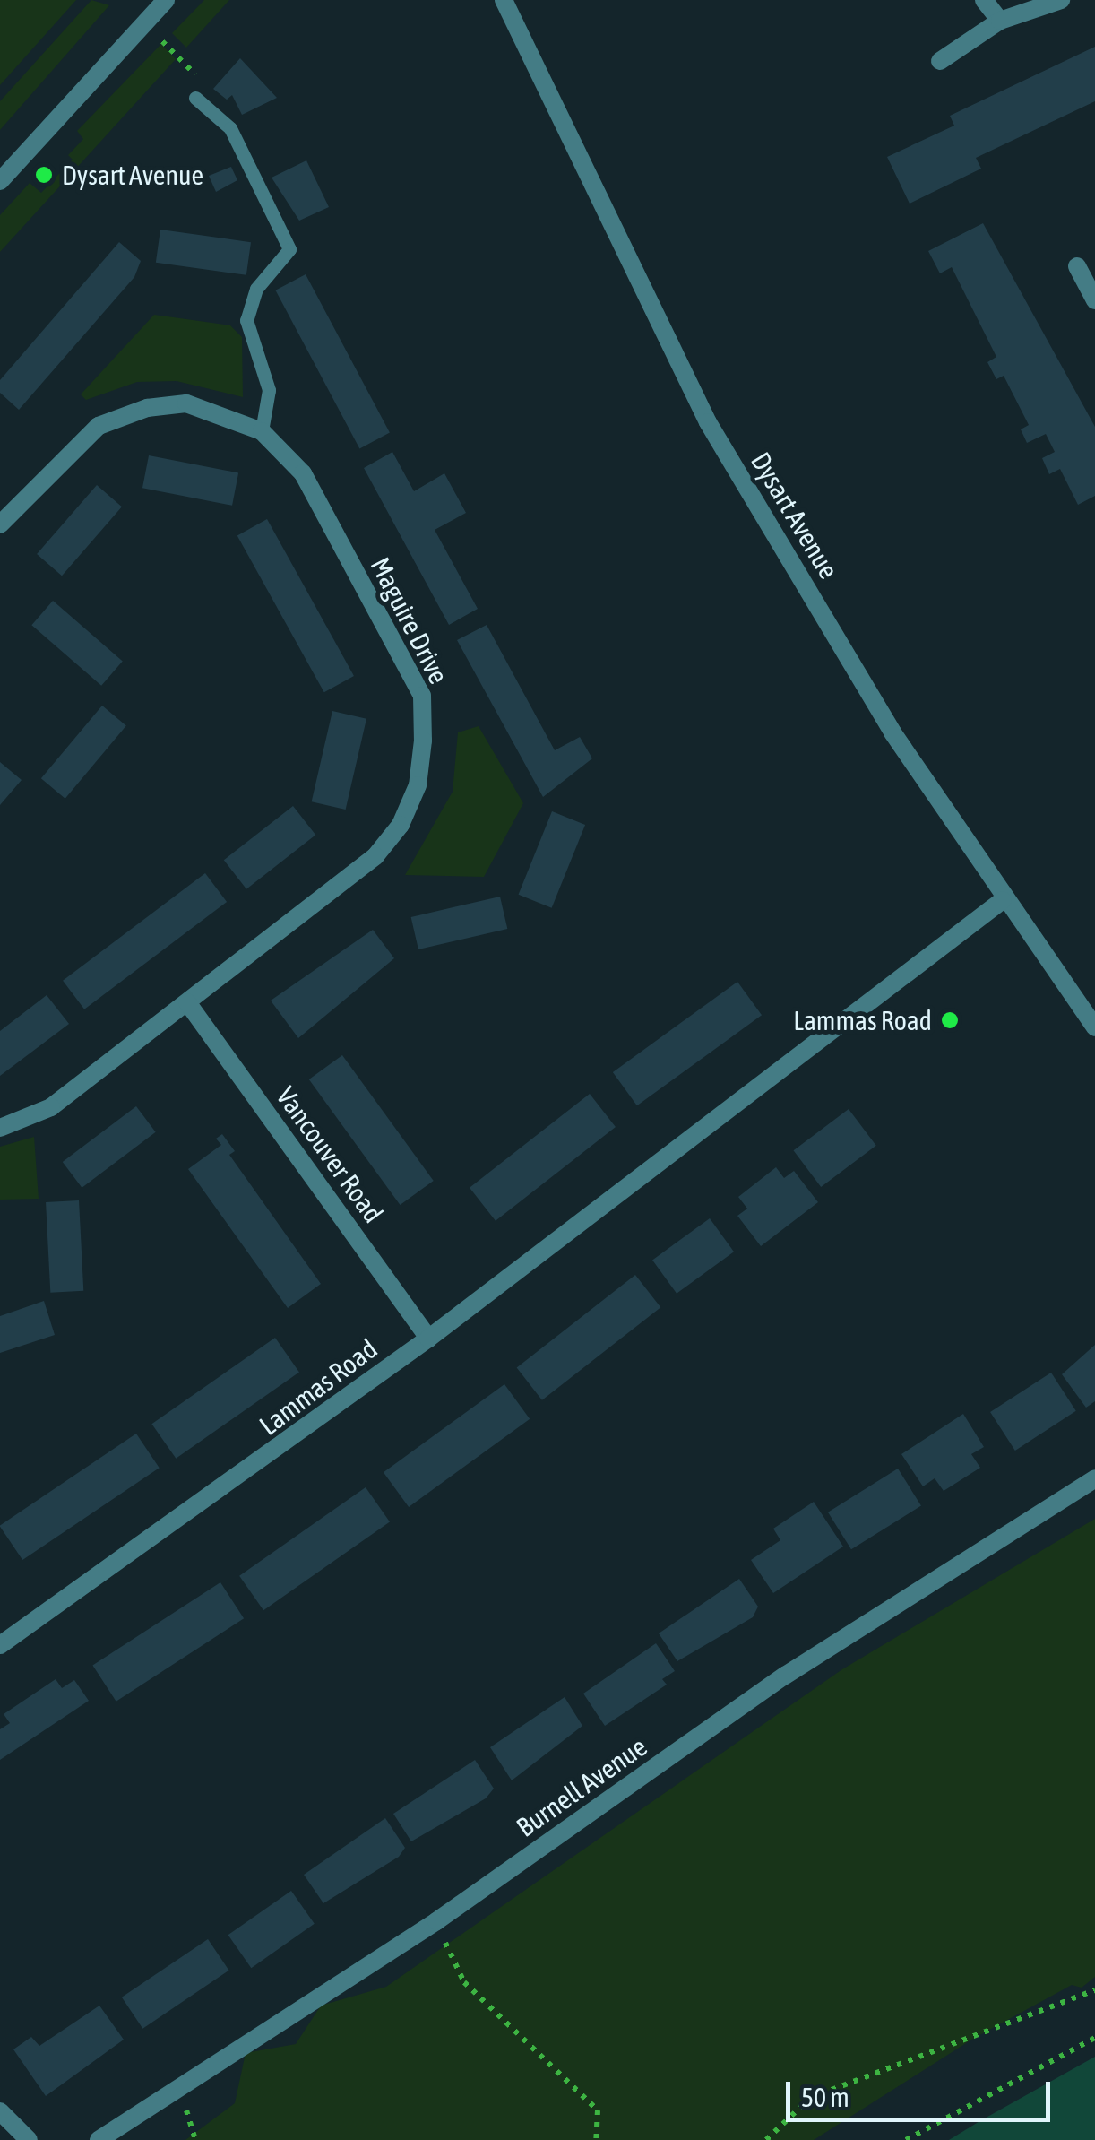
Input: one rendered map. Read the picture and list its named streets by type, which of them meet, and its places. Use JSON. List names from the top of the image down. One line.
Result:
{"streets":{"street":["Dysart Avenue","Maguire Drive","Vancouver Road","Lammas Road","Burnell Avenue"]},"crossings":[["Dysart Avenue","Lammas Road"],["Maguire Drive","Vancouver Road"],["Vancouver Road","Lammas Road"]],"places":["Dysart Avenue","Lammas Road"],"scale_bar":"50 m"}
